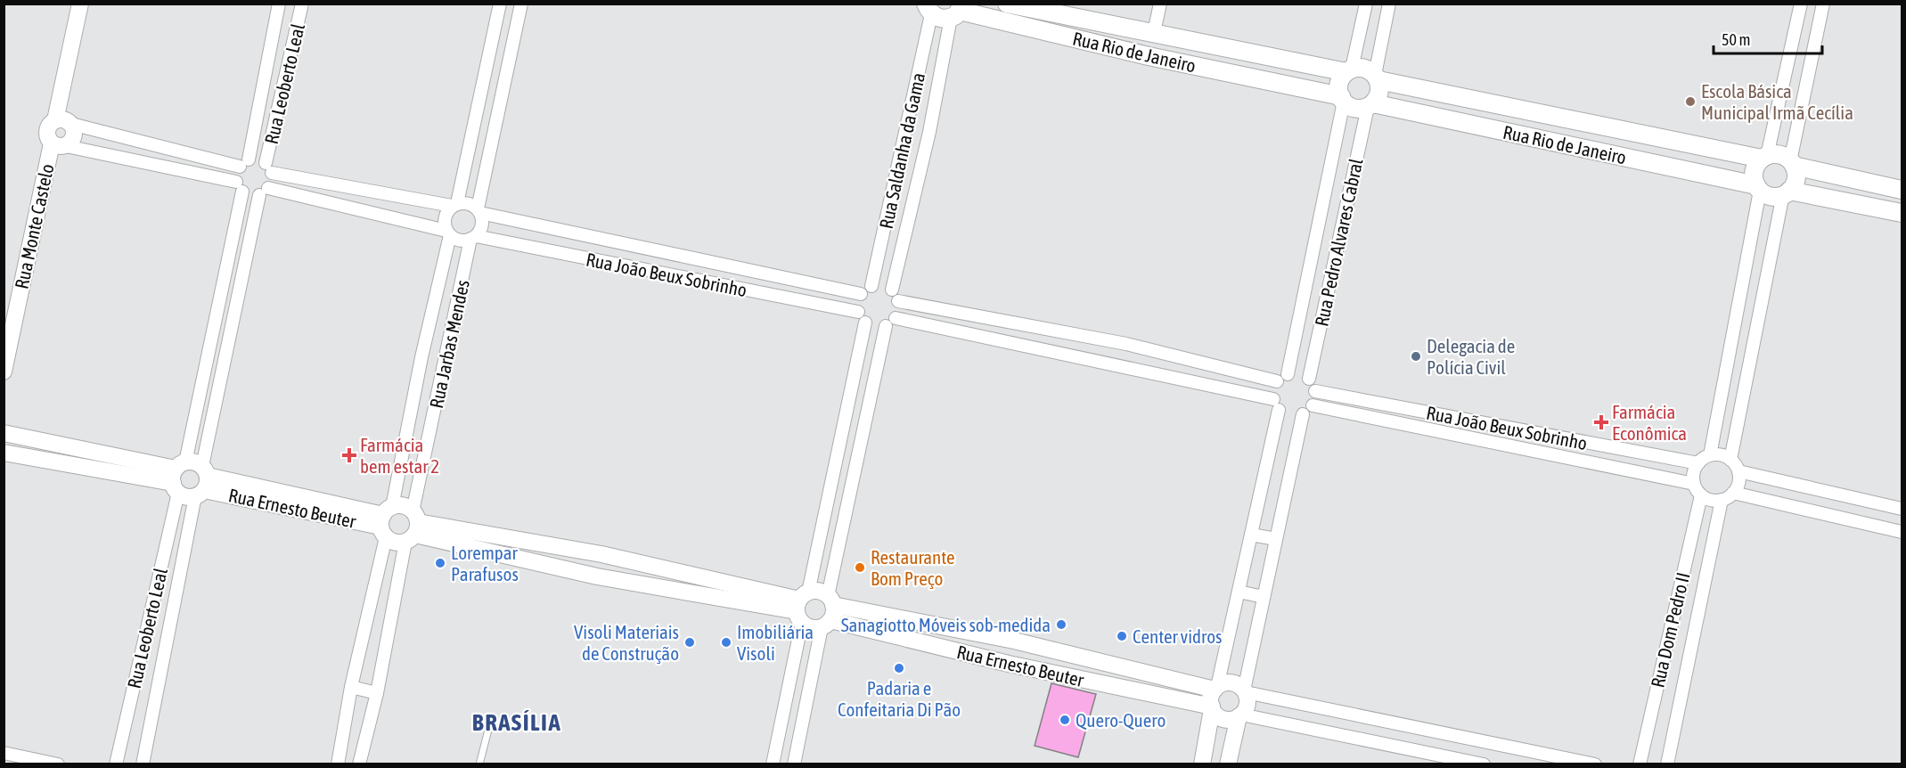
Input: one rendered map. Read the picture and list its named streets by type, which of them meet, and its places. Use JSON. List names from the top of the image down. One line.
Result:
{"streets":{"main road":["Rua Rio de Janeiro"],"street":["Rua Leoberto Leal","Rua Saldanha da Gama","Rua Monte Castelo","Rua Pedro Alvares Cabral","Rua João Beux Sobrinho","Rua Jarbas Mendes","Rua Ernesto Beuter","Rua Dom Pedro II"]},"crossings":[["Rua Rio de Janeiro","Rua Saldanha da Gama"],["Rua Rio de Janeiro","Rua Pedro Alvares Cabral"],["Rua Leoberto Leal","Rua Ernesto Beuter"],["Rua Saldanha da Gama","Rua João Beux Sobrinho"],["Rua Pedro Alvares Cabral","Rua João Beux Sobrinho"],["Rua João Beux Sobrinho","Rua Jarbas Mendes"],["Rua João Beux Sobrinho","Rua Dom Pedro II"],["Rua Jarbas Mendes","Rua Ernesto Beuter"]],"districts":["BRASÍLIA"],"places":{"other":["Escola Básica Municipal Irmã Cecília","Delegacia de Polícia Civil","Lorempar Parafusos","Restaurante Bom Preço","Sanagiotto Móveis sob-medida","Center vidros","Visoli Materiais de Construção","Imobiliária Visoli","Padaria e Confeitaria Di Pão","Quero-Quero"],"health":["Farmácia Econômica","Farmácia bem estar 2"]},"scale_bar":"50 m"}
